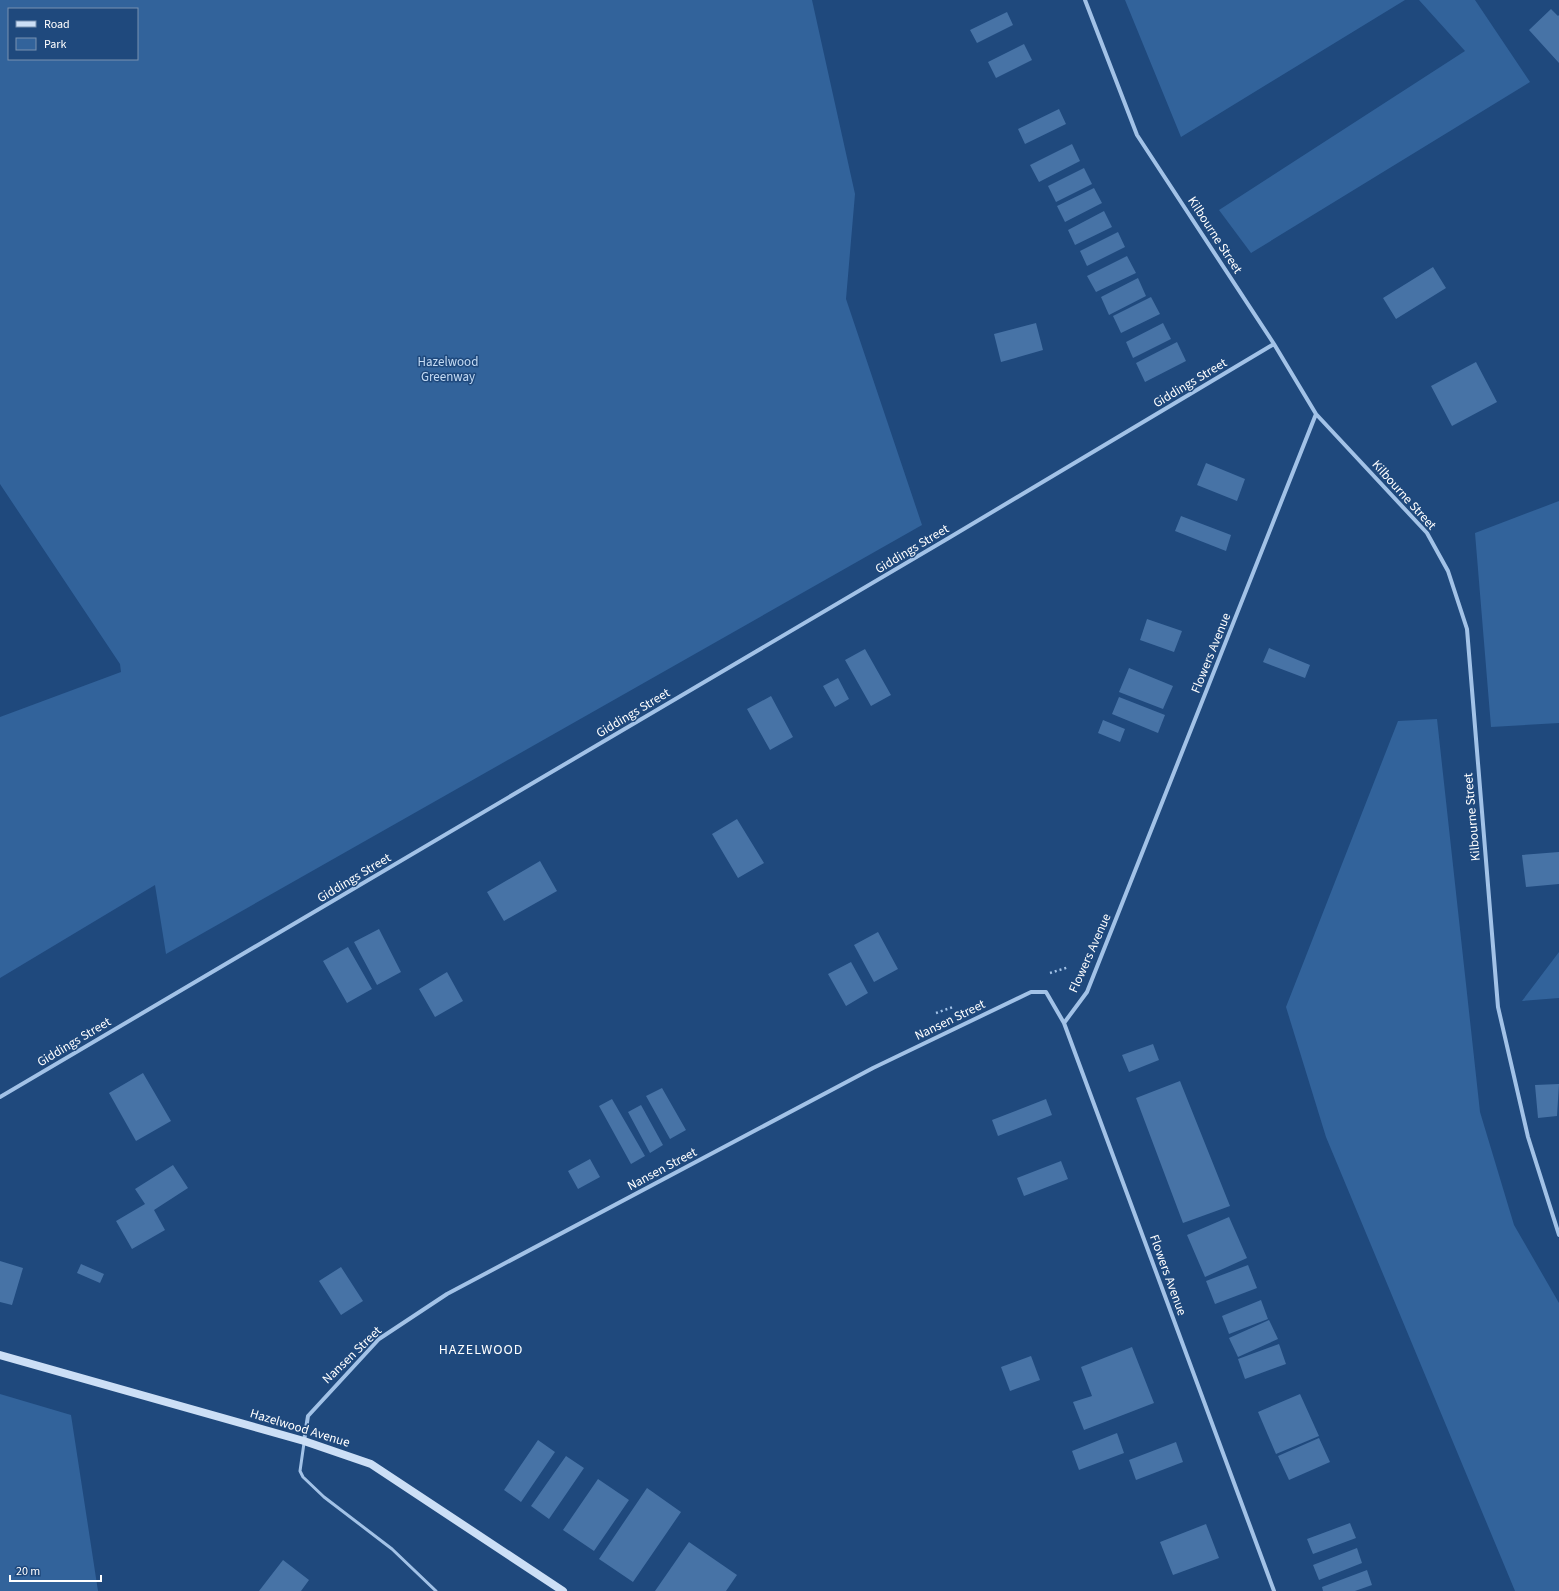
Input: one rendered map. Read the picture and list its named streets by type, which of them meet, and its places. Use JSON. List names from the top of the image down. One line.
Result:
{"streets":{"main road":["Hazelwood Avenue"],"street":["Kilbourne Street","Giddings Street","Flowers Avenue","Nansen Street"]},"crossings":[["Kilbourne Street","Giddings Street"],["Kilbourne Street","Flowers Avenue"],["Flowers Avenue","Nansen Street"],["Nansen Street","Hazelwood Avenue"]],"districts":["HAZELWOOD"],"parks":["Hazelwood Greenway"],"legend":["Road","Park"],"scale_bar":"20 m"}
